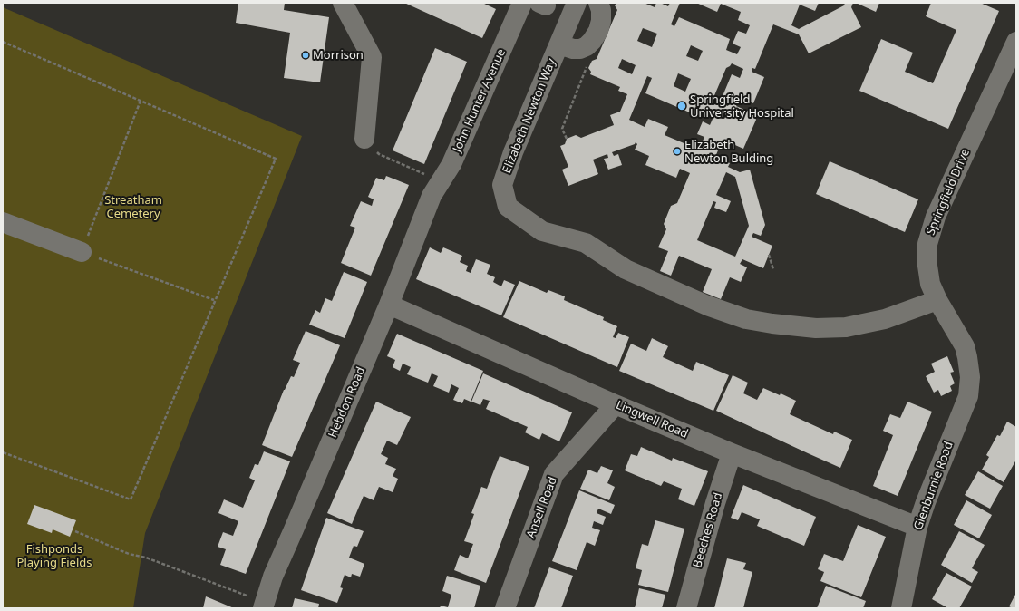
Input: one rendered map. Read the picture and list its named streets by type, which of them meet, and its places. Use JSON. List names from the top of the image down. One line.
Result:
{"streets":{"street":["John Hunter Avenue","Elizabeth Newton Way","Springfield Drive","Hebdon Road","Lingwell Road","Glenburnie Road","Ansell Road","Beeches Road"]},"crossings":[["John Hunter Avenue","Hebdon Road"],["Elizabeth Newton Way","Springfield Drive"],["Springfield Drive","Glenburnie Road"],["Hebdon Road","Lingwell Road"],["Lingwell Road","Glenburnie Road"],["Lingwell Road","Ansell Road"],["Lingwell Road","Beeches Road"]],"parks":["Streatham Cemetery","Fishponds Playing Fields"],"places":["Morrison","Springfield University Hospital","Elizabeth Newton Bulding"]}
